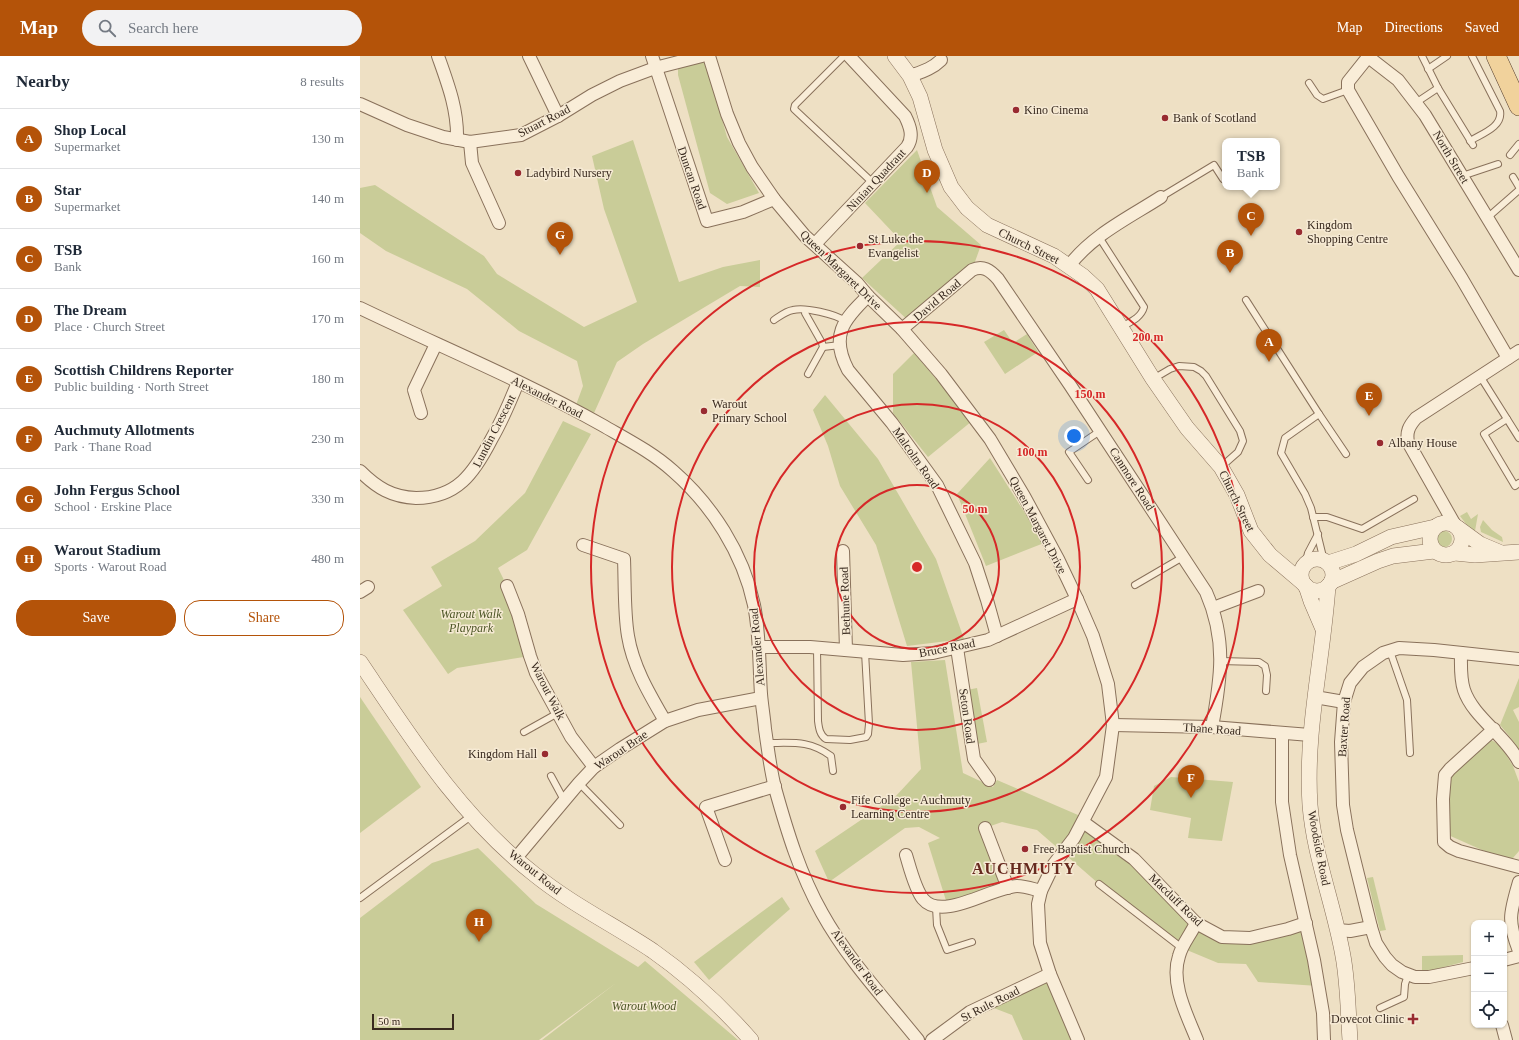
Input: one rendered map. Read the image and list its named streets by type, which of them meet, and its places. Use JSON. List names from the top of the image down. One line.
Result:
{"streets":{"street":["Stuart Road","North Street","Duncan Road","Ninian Quadrant","Church Street","Queen Margaret Drive","David Road","Alexander Road","Lundin Crescent","Malcolm Road","Canmore Road","Bethune Road","Bruce Road","Warout Walk","Seton Road","Baxter Road","Thane Road","Warout Brae","Woodside Road","Warout Road","Macduff Road","St Rule Road"]},"crossings":[["Stuart Road","Duncan Road"],["Duncan Road","Queen Margaret Drive"],["Ninian Quadrant","Queen Margaret Drive"],["Church Street","Woodside Road"],["Queen Margaret Drive","David Road"],["Queen Margaret Drive","Bruce Road"],["Queen Margaret Drive","Thane Road"],["Queen Margaret Drive","Macduff Road"],["Queen Margaret Drive","St Rule Road"],["David Road","Canmore Road"],["Alexander Road","Lundin Crescent"],["Alexander Road","Bruce Road"],["Alexander Road","Warout Brae"],["Malcolm Road","Bruce Road"],["Canmore Road","Thane Road"],["Bethune Road","Bruce Road"],["Bruce Road","Seton Road"],["Warout Walk","Warout Brae"],["Thane Road","Woodside Road"],["Warout Brae","Warout Road"]],"districts":["AUCHMUTY"],"parks":["Warout Walk Playpark","Warout Wood"],"places":{"other":["Kino Cinema","Bank of Scotland","Ladybird Nursery","Kingdom Shopping Centre","St Luke the Evangelist","Warout Primary School","Albany House","Kingdom Hall","Fife College - Auchmuty Learning Centre","Free Baptist Church"],"health":["Dovecot Clinic"]},"scale_bar":"50 m","page":{"header":"Map","search":"Search here","nav":["Map","Directions","Saved"],"heading":["Nearby","8 results"],"list":[{"mark":"A","name":"Shop Local","note":"Supermarket","value":"130 m"},{"mark":"B","name":"Star","note":"Supermarket","value":"140 m"},{"mark":"C","name":"TSB","note":"Bank","value":"160 m"},{"mark":"D","name":"The Dream","note":"Place · Church Street","value":"170 m"},{"mark":"E","name":"Scottish Childrens Reporter","note":"Public building · North Street","value":"180 m"},{"mark":"F","name":"Auchmuty Allotments","note":"Park · Thane Road","value":"230 m"},{"mark":"G","name":"John Fergus School","note":"School · Erskine Place","value":"330 m"},{"mark":"H","name":"Warout Stadium","note":"Sports · Warout Road","value":"480 m"}],"popup":["TSB","Bank"],"pins":["D","C","G","B","A","E","F","H"],"buttons":["Save","Share"],"map_buttons":["+","−"],"scale":"50 m"},"rings":["200 m","150 m","100 m","50 m"]}
